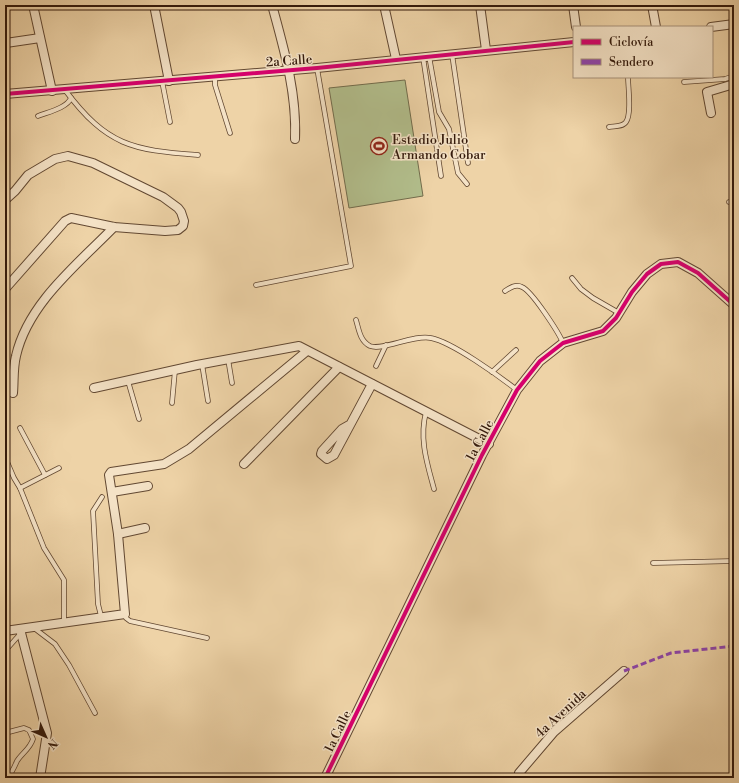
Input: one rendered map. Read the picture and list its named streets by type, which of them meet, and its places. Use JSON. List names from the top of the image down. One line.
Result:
{"streets":{"street":["2a Calle","1a Calle","4a Avenida"]},"places":{"sports":["Estadio Julio Armando Cobar"]},"legend":["Ciclovía","Sendero"],"north":"bottom right"}
